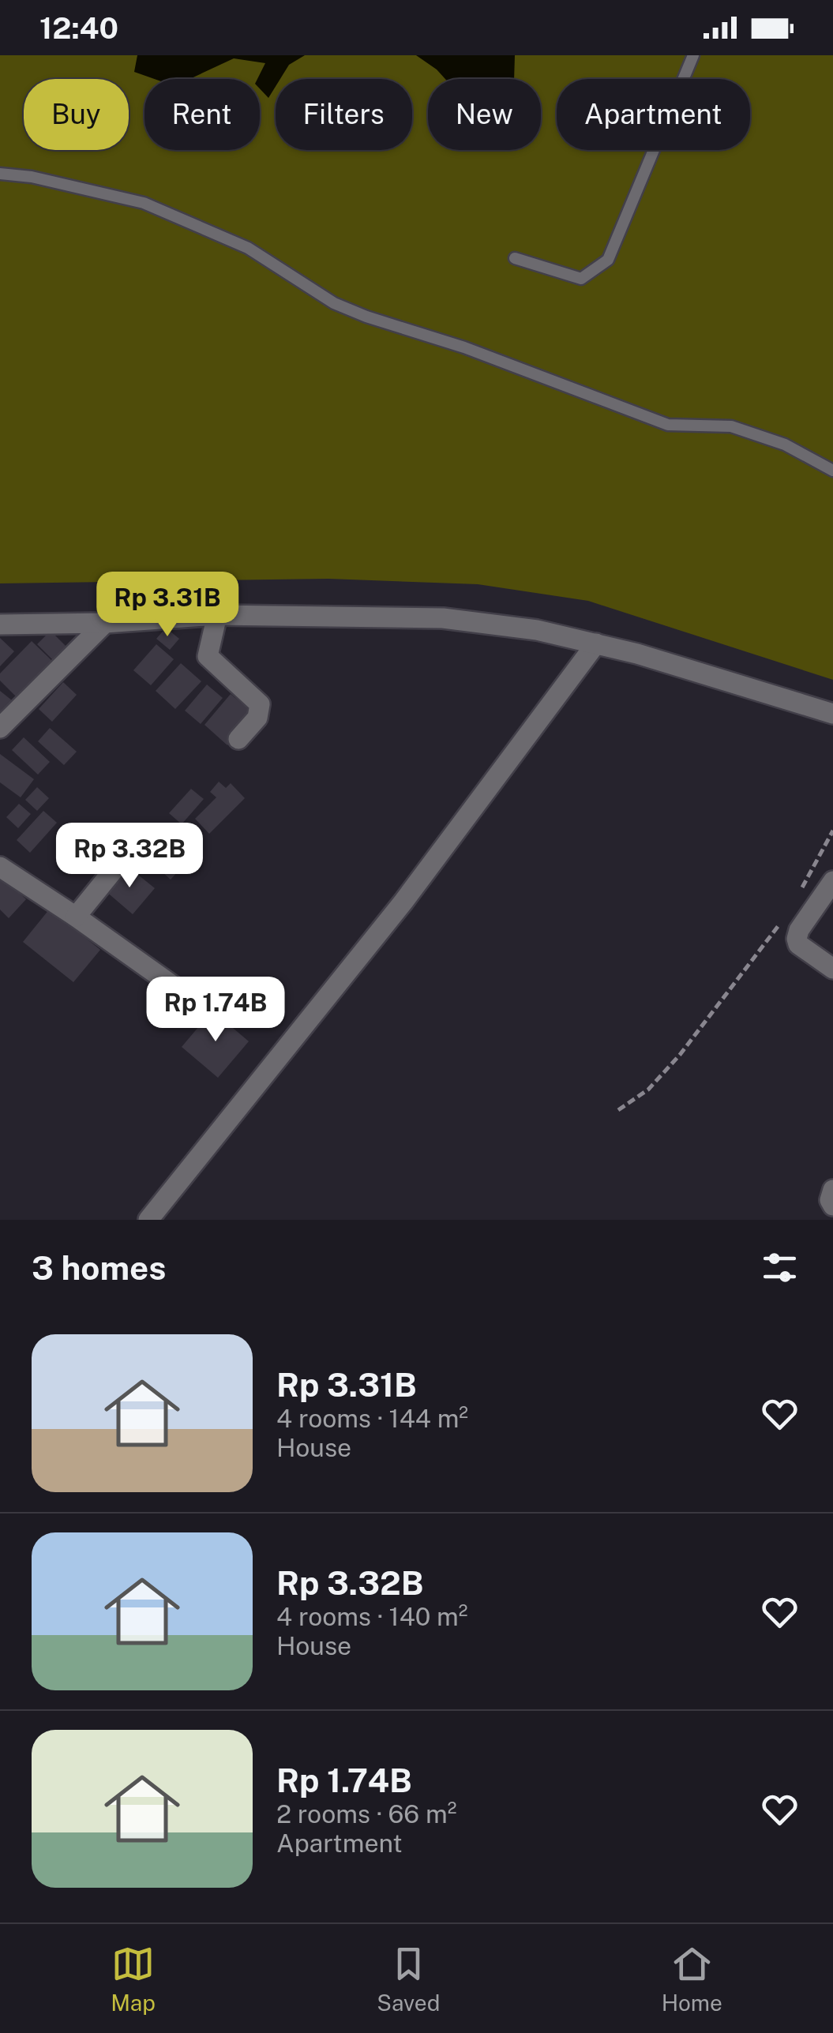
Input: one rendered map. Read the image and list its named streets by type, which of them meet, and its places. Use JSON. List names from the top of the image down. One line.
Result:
{"page":{"status":"12:40","chip":["Buy","Rent","Filters","New","Apartment"],"price":["Rp 3.31B","Rp 3.32B","Rp 1.74B"],"heading":"3 homes","list":[{"name":"Rp 3.31B","note":"4 rooms · 144 m² · House"},{"name":"Rp 3.32B","note":"4 rooms · 140 m² · House"},{"name":"Rp 1.74B","note":"2 rooms · 66 m² · Apartment"}],"tabs":["Map","Saved","Home"]}}
